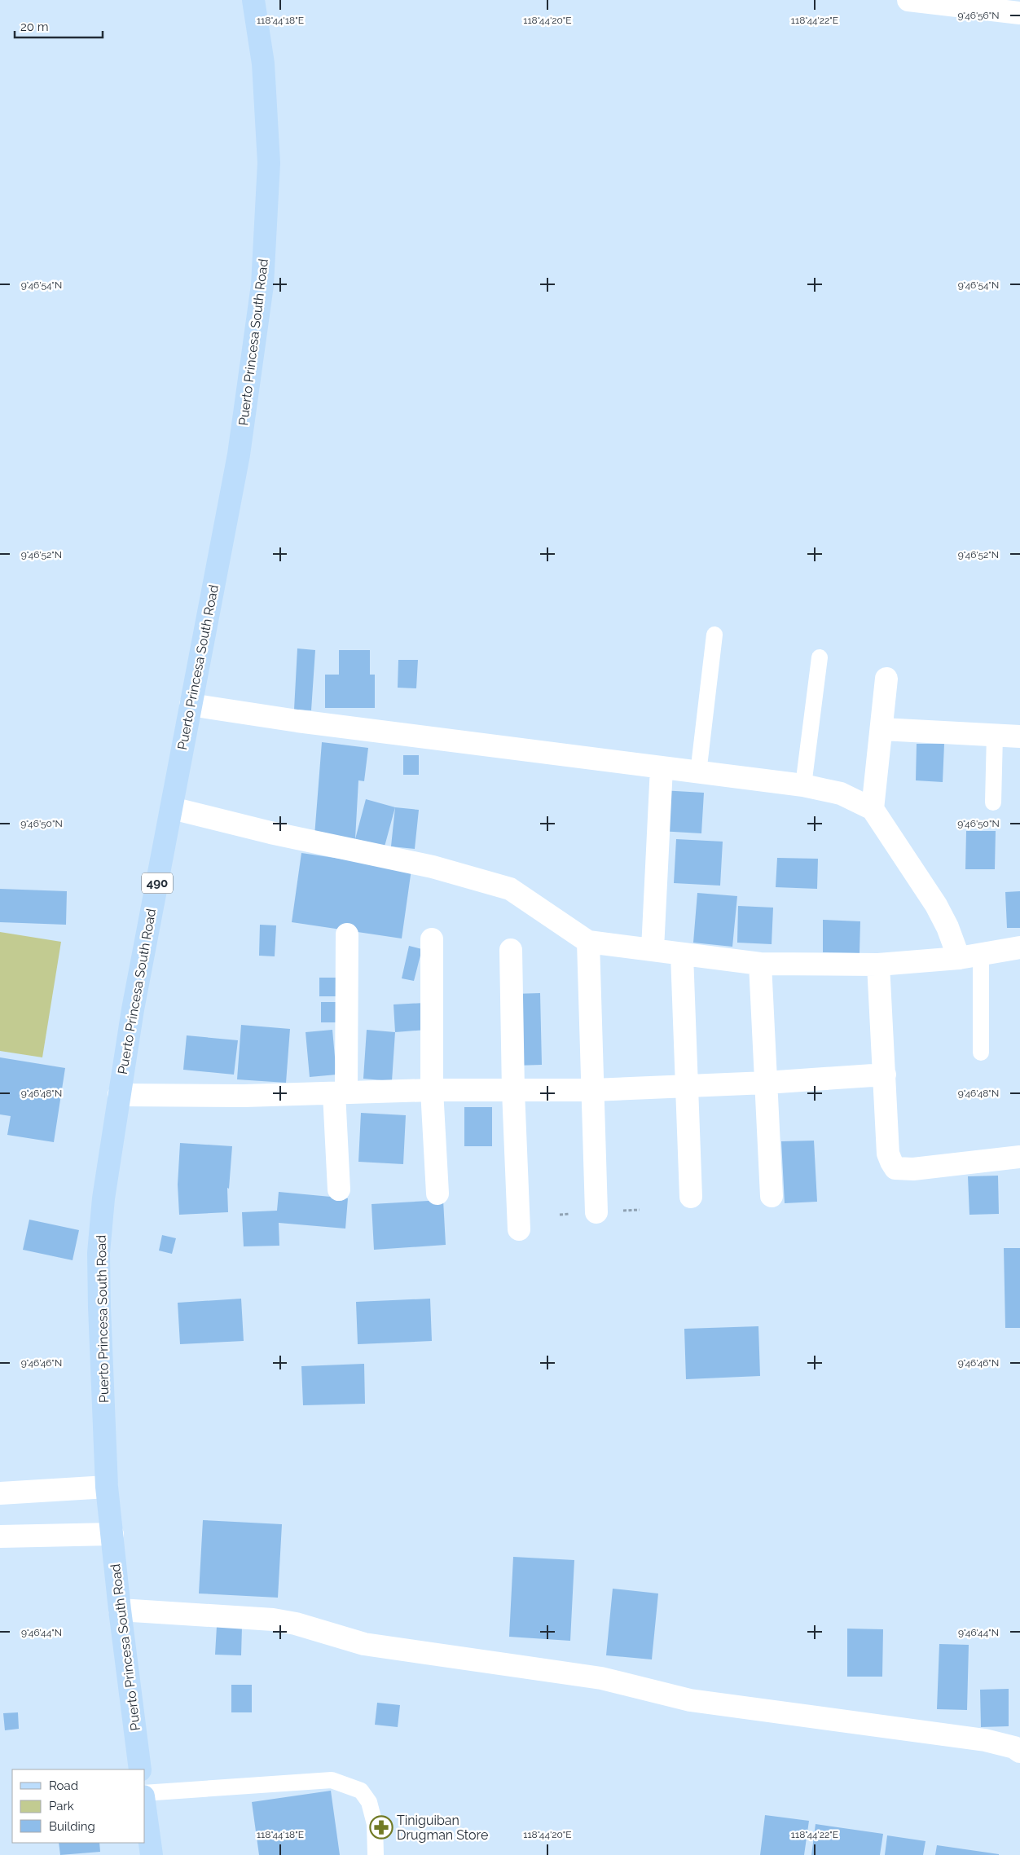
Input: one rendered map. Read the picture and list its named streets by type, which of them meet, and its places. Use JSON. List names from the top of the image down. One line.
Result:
{"streets":{"main road":["Puerto Princesa South Road","490"]},"places":{"pharmacy":["Tiniguiban Drugman Store"]},"legend":["Road","Park","Building"],"scale_bar":"20 m","coordinates":["9°46'56\"N","118°44'18\"E","118°44'20\"E","118°44'22\"E","9°46'54\"N","9°46'52\"N","9°46'50\"N","9°46'48\"N","9°46'46\"N","9°46'44\"N"]}
